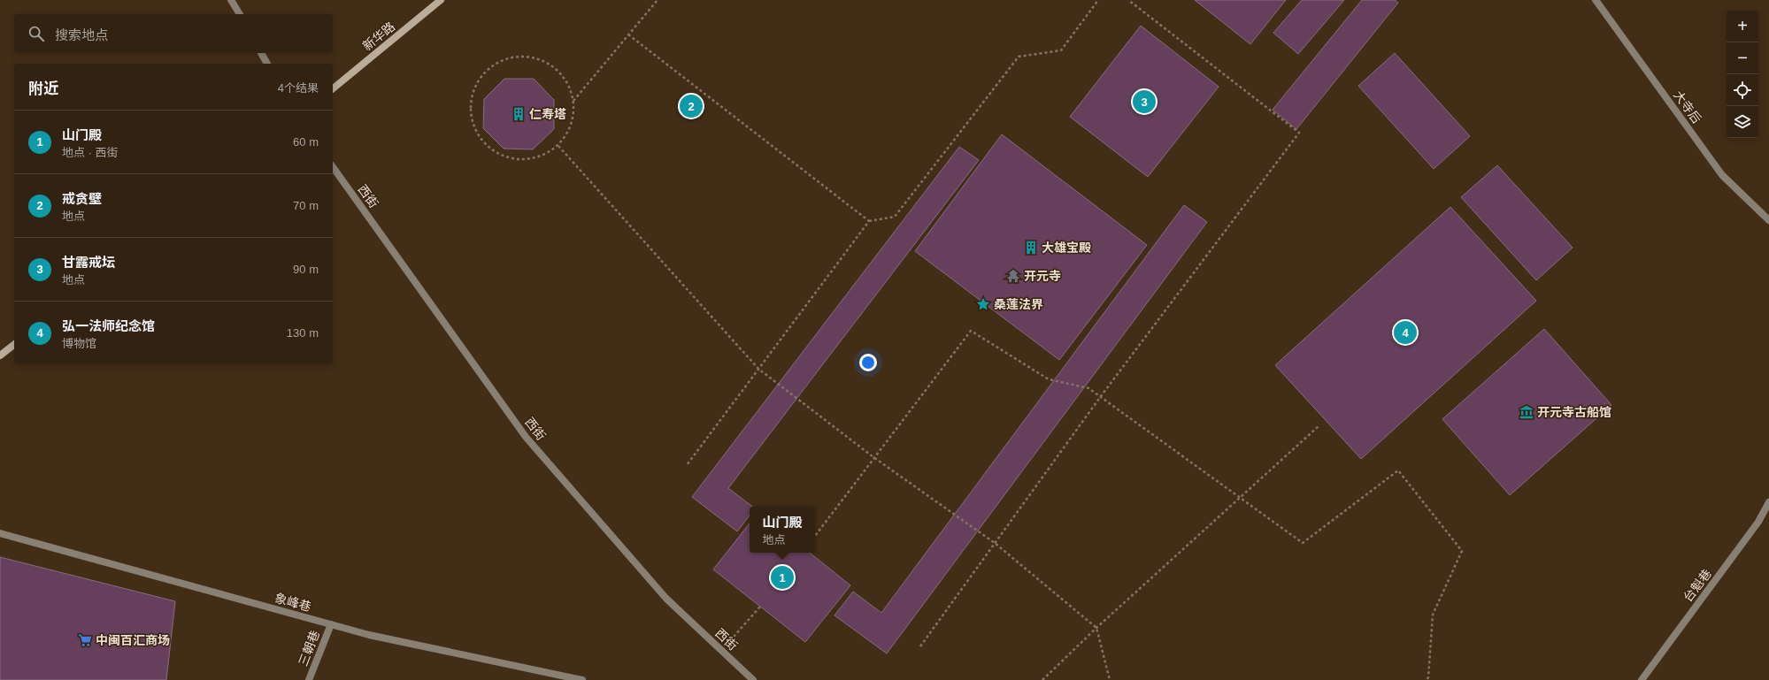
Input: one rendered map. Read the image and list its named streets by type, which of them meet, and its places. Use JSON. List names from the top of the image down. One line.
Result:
{"streets":{"main road":["新华路"],"street":["大寺后","西街","台魁巷","象峰巷","三朝巷"]},"crossings":[["象峰巷","三朝巷"]],"places":{"building":["仁寿塔","大雄宝殿"],"temple":["开元寺"],"place":["桑莲法界"],"museum":["开元寺古船馆"],"supermarket":["中闽百汇商场"]},"page":{"map_buttons":["+","−"],"search":"搜索地点","heading":["附近","4个结果"],"pins":["3","2","4","1"],"list":[{"mark":"1","name":"山门殿","note":"地点 · 西街","value":"60 m"},{"mark":"2","name":"戒贪壁","note":"地点","value":"70 m"},{"mark":"3","name":"甘露戒坛","note":"地点","value":"90 m"},{"mark":"4","name":"弘一法师纪念馆","note":"博物馆","value":"130 m"}],"popup":["山门殿","地点"]}}
